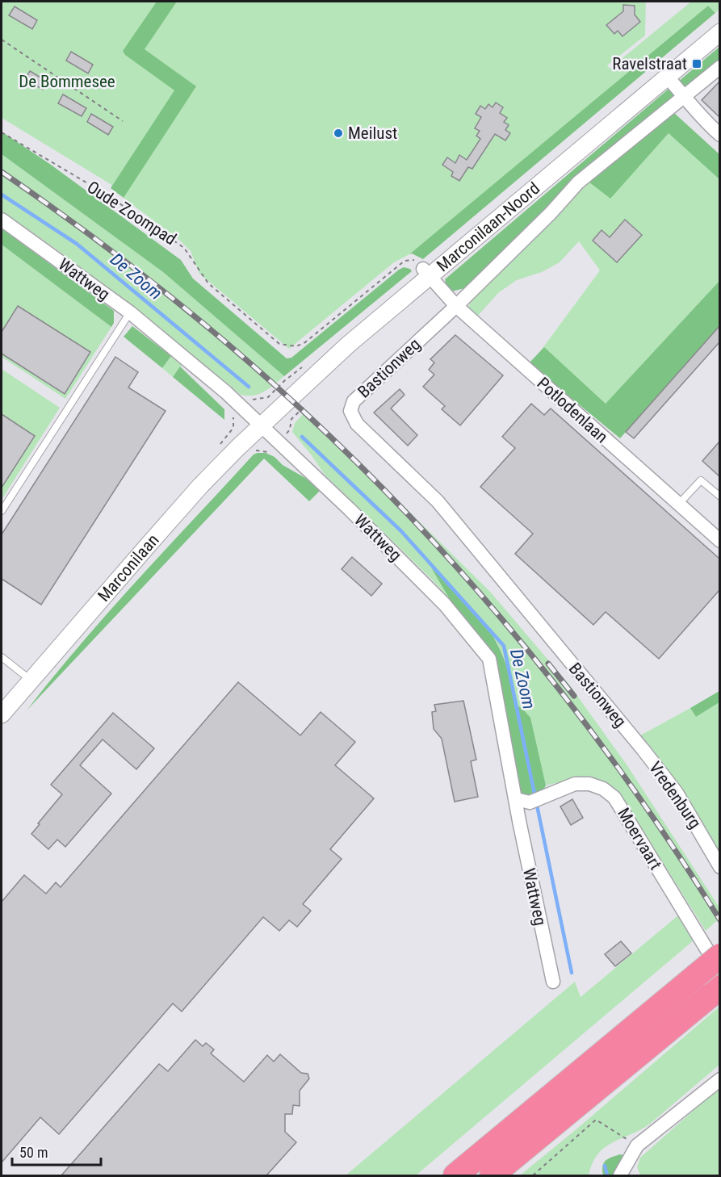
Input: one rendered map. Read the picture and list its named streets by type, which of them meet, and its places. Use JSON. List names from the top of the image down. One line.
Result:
{"streets":{"street":["Marconilaan-Noord","Wattweg","Bastionweg","Potlodenlaan","Marconilaan","Vredenburg","Moervaart"],"path":["Oude Zoompad"]},"crossings":[["Oude Zoompad","Marconilaan-Noord"],["Oude Zoompad","Potlodenlaan"],["Marconilaan-Noord","Wattweg"],["Marconilaan-Noord","Potlodenlaan"],["Marconilaan-Noord","Marconilaan"],["Wattweg","Marconilaan"],["Wattweg","Moervaart"],["Bastionweg","Potlodenlaan"],["Bastionweg","Vredenburg"]],"water":["De Zoom"],"parks":["De Bommesee"],"places":{"transit":["Ravelstraat"],"other":["Meilust"]},"scale_bar":"50 m"}
